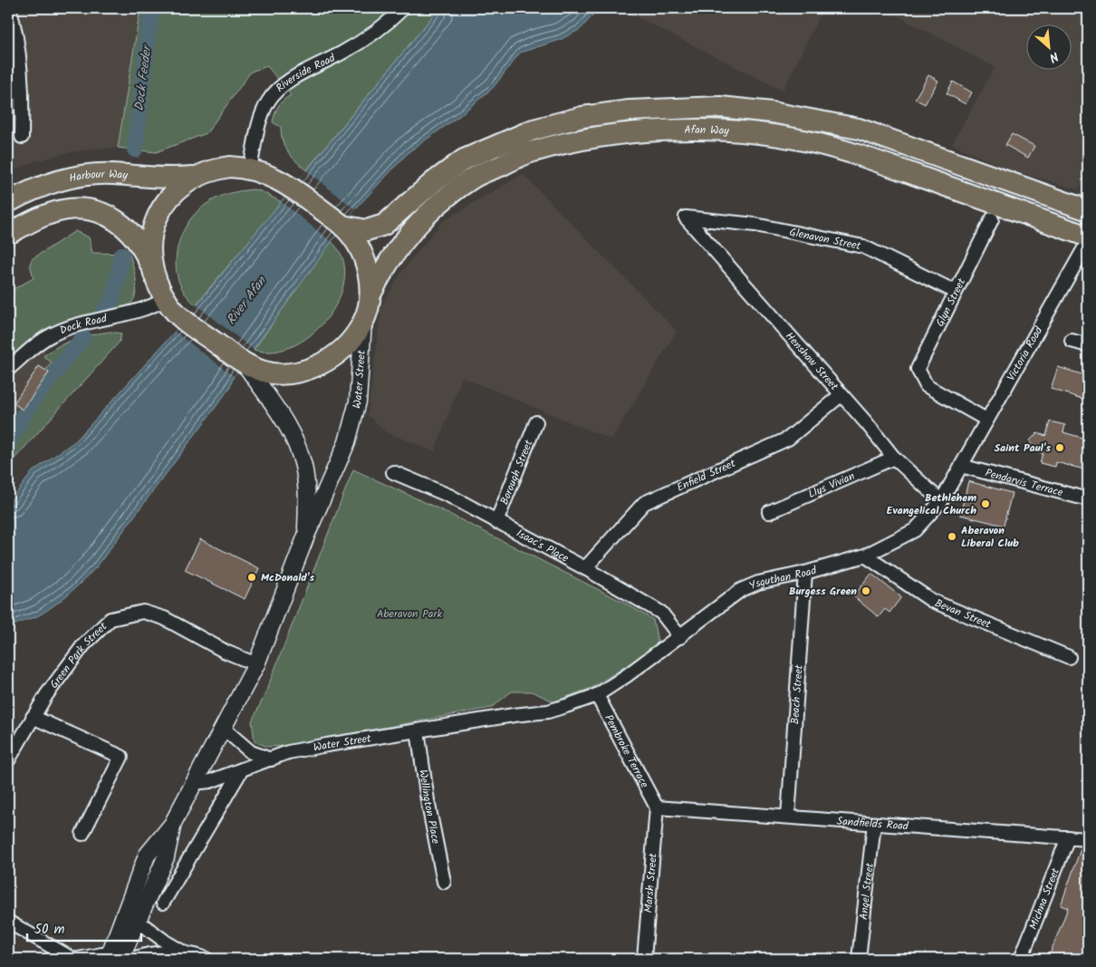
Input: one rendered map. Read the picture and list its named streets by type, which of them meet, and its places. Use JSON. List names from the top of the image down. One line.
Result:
{"streets":{"main road":["Afan Way","Harbour Way"],"street":["Riverside Road","Glenavon Street","Glyn Street","Dock Road","Victoria Road","Henshaw Street","Water Street","Borough Street","Enfield Street","Pendarvis Terrace","Llys Vivian","Isaac's Place","Ysguthan Road","Bevan Street","Green Park Street","Beach Street","Pembroke Terrace","Wellington Place","Sandfields Road","Marsh Street","Angel Street","Michna Street"]},"crossings":[["Glenavon Street","Glyn Street"],["Glenavon Street","Henshaw Street"],["Glyn Street","Victoria Road"],["Victoria Road","Pendarvis Terrace"],["Victoria Road","Ysguthan Road"],["Henshaw Street","Enfield Street"],["Henshaw Street","Llys Vivian"],["Henshaw Street","Ysguthan Road"],["Water Street","Ysguthan Road"],["Water Street","Green Park Street"],["Water Street","Pembroke Terrace"],["Water Street","Wellington Place"],["Borough Street","Isaac's Place"],["Enfield Street","Isaac's Place"],["Pendarvis Terrace","Ysguthan Road"],["Isaac's Place","Ysguthan Road"],["Ysguthan Road","Bevan Street"],["Ysguthan Road","Beach Street"],["Ysguthan Road","Pembroke Terrace"],["Beach Street","Sandfields Road"],["Pembroke Terrace","Sandfields Road"],["Pembroke Terrace","Marsh Street"],["Sandfields Road","Marsh Street"],["Sandfields Road","Angel Street"],["Sandfields Road","Michna Street"]],"water":["Dock Feeder","River Afan"],"parks":["Aberavon Park"],"places":["Saint Paul's","Bethlehem Evangelical Church","Aberavon Liberal Club","McDonald's","Burgess Green"],"scale_bar":"50 m","north":"bottom right"}
